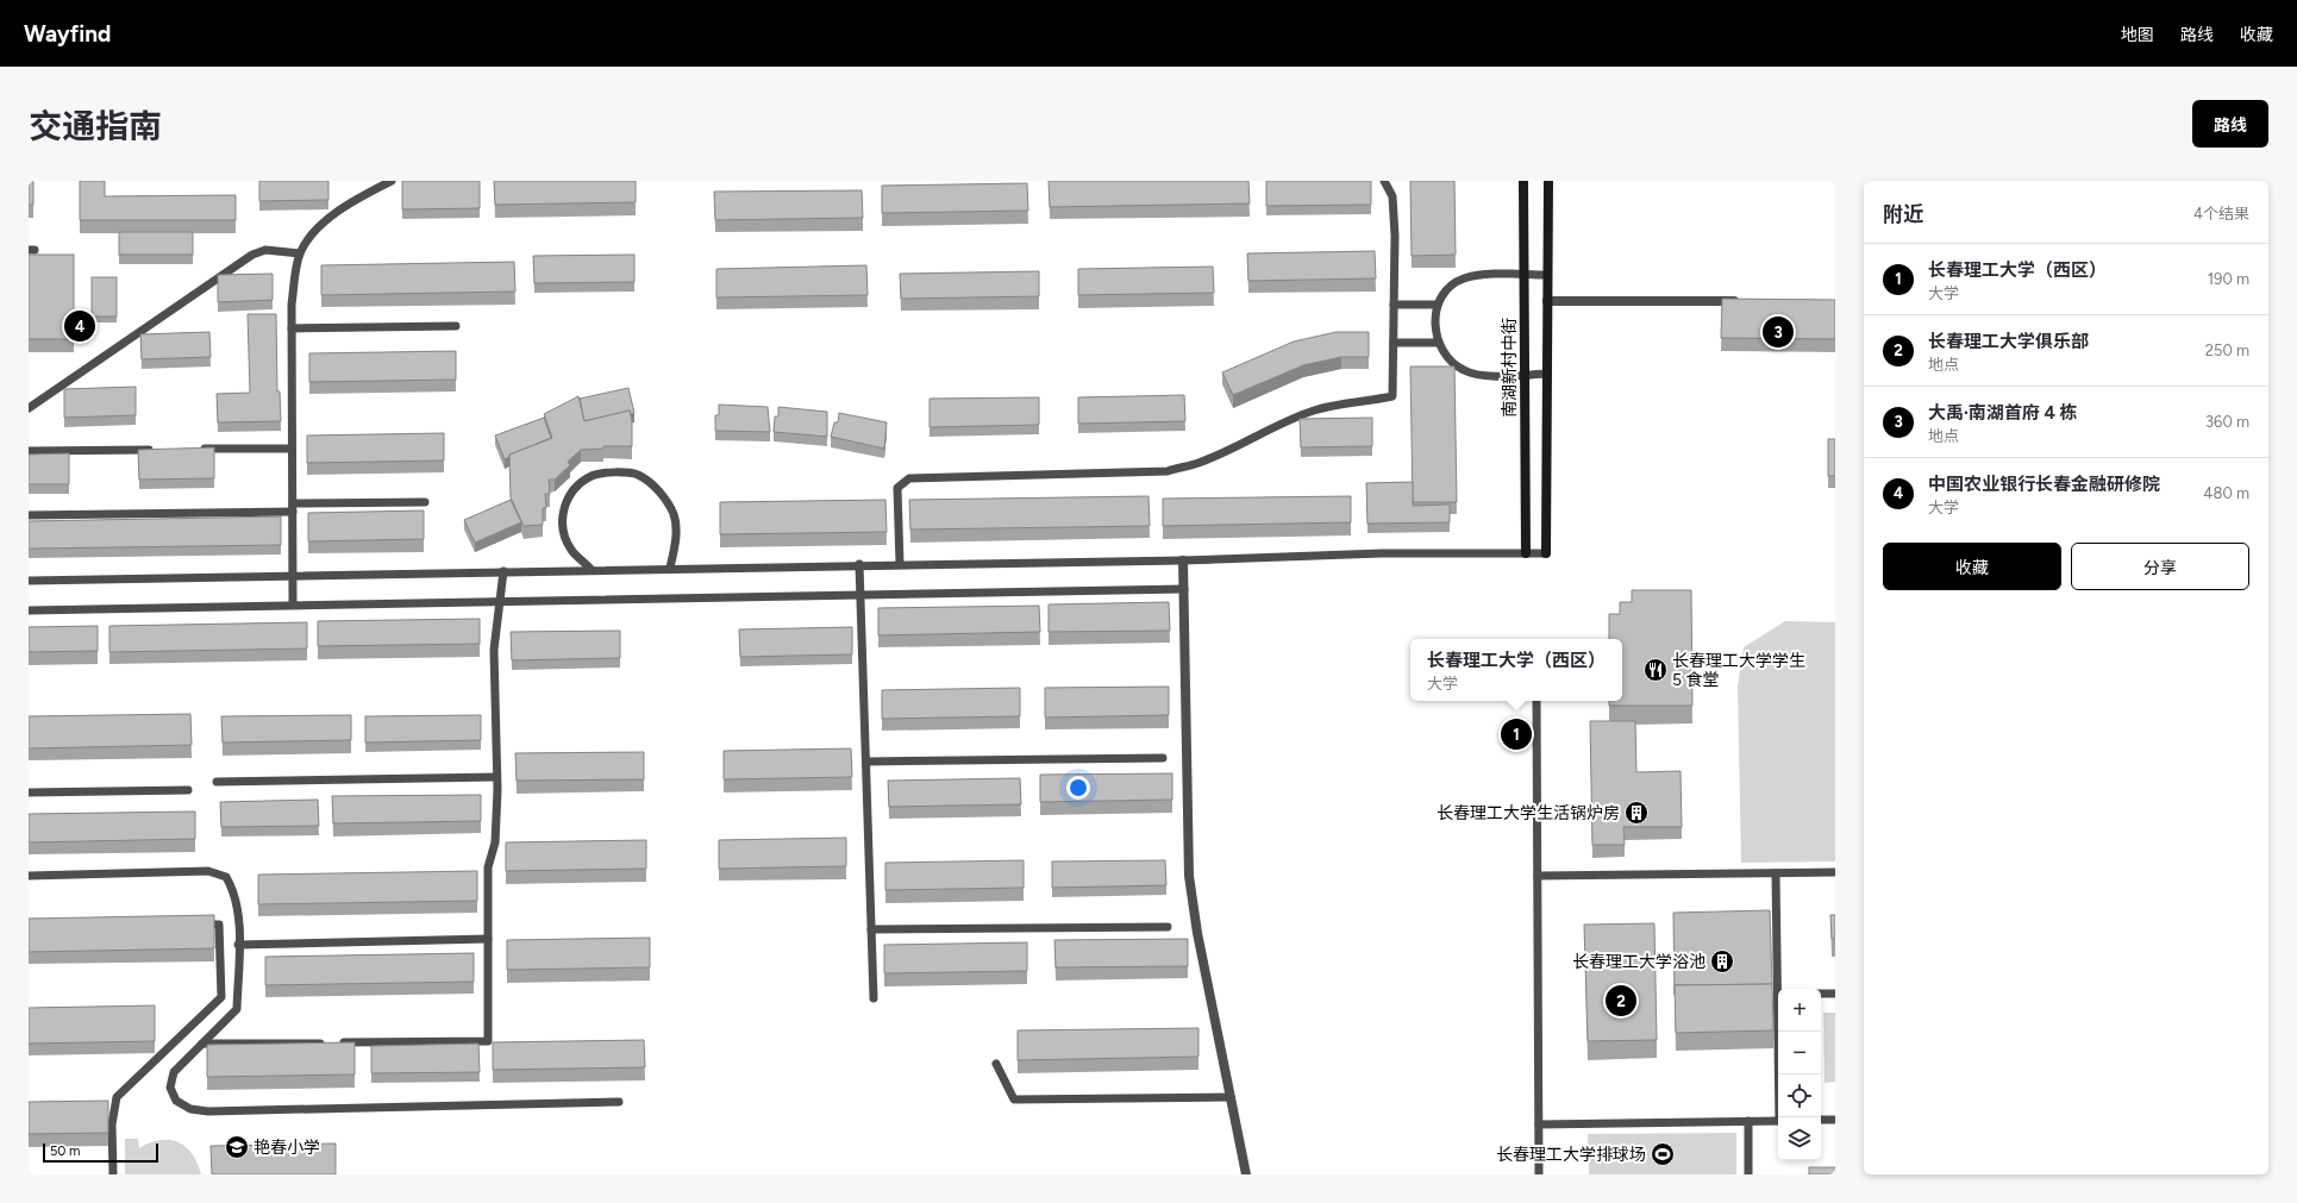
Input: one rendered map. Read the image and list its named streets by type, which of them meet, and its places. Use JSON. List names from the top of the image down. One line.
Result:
{"streets":{"street":["南湖新村中街"]},"places":{"restaurant":["长春理工大学学生 5 食堂"],"building":["长春理工大学生活锅炉房","长春理工大学浴池"],"school or university":["艳春小学"],"sports":["长春理工大学排球场"]},"scale_bar":"50 m","page":{"header":"Wayfind","nav":["地图","路线","收藏"],"title":"交通指南","buttons":["路线",["收藏","分享"]],"heading":["附近","4个结果"],"list":[{"mark":"1","name":"长春理工大学（西区）","note":"大学","value":"190 m"},{"mark":"2","name":"长春理工大学俱乐部","note":"地点","value":"250 m"},{"mark":"3","name":"大禹·南湖首府 4 栋","note":"地点","value":"360 m"},{"mark":"4","name":"中国农业银行长春金融研修院","note":"大学","value":"480 m"}],"pins":["4","3","1","2"],"popup":["长春理工大学（西区）","大学"],"map_buttons":["+","−"],"scale":"50 m"}}
